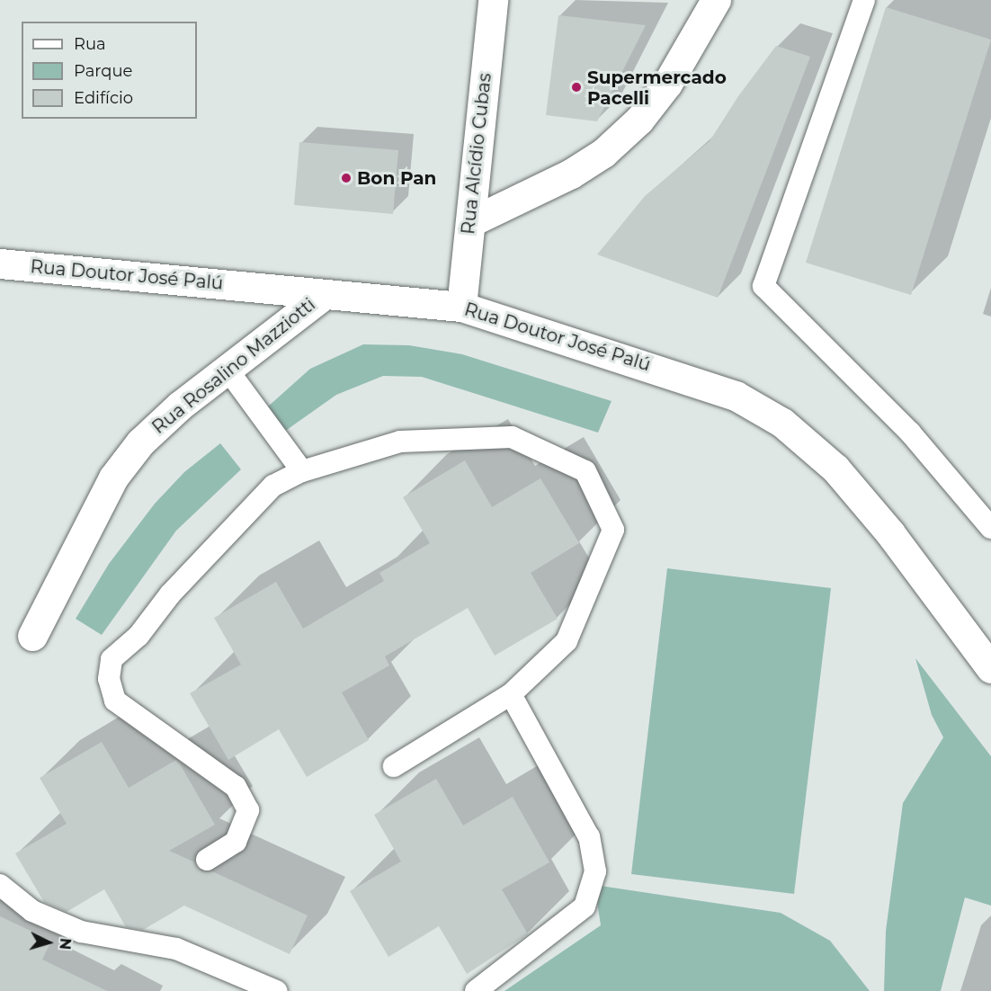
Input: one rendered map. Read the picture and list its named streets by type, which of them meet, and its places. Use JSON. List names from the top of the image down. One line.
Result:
{"streets":{"street":["Rua Alcídio Cubas","Rua Doutor José Palú","Rua Rosalino Mazziotti"]},"crossings":[["Rua Alcídio Cubas","Rua Doutor José Palú"],["Rua Doutor José Palú","Rua Rosalino Mazziotti"]],"places":["Supermercado Pacelli","Bon Pan"],"legend":["Rua","Parque","Edifício"],"north":"right"}
